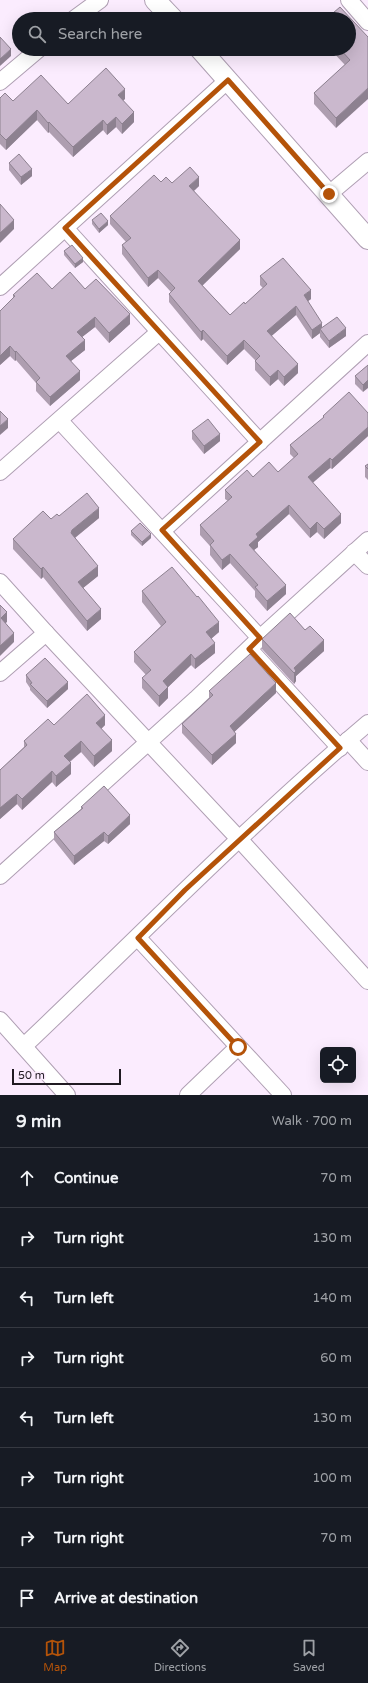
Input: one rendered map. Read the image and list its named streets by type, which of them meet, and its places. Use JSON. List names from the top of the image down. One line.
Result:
{"scale_bar":"50 m","page":{"search":"Search here","scale":"50 m","heading":["9 min","Walk · 700 m"],"list":[["Continue","70 m"],["Turn right","130 m"],["Turn left","140 m"],["Turn right","60 m"],["Turn left","130 m"],["Turn right","100 m"],["Turn right","70 m"],"Arrive at destination"],"nav":["Map","Directions","Saved"]}}
